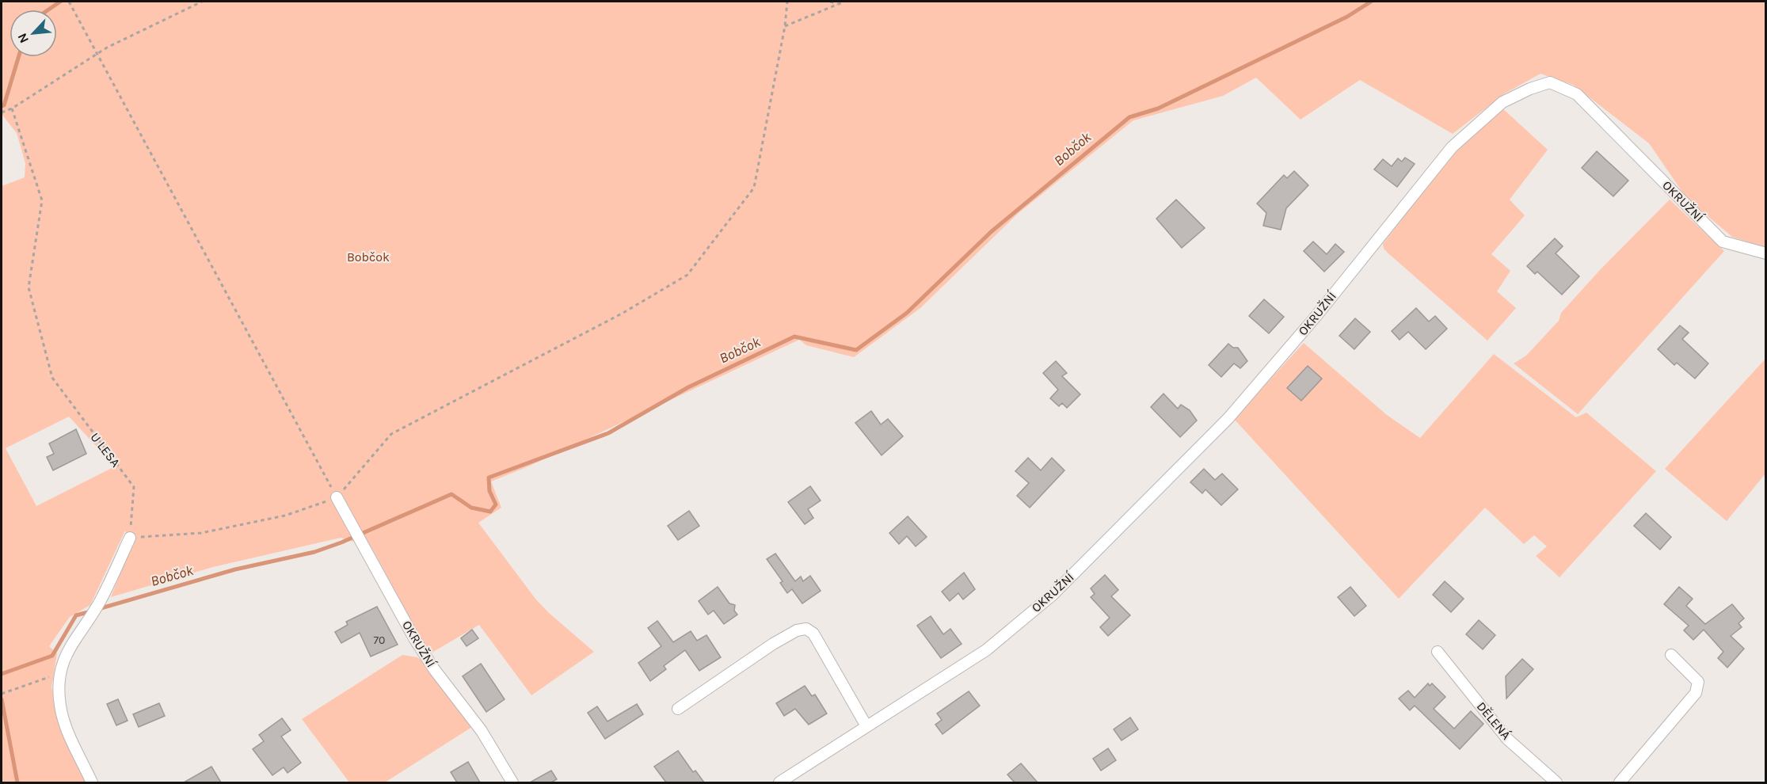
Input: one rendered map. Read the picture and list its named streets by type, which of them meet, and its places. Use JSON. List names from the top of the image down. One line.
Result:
{"streets":{"street":["OKRUŽNÍ","DĚLENÁ"],"path":["U LESA"]},"water":["Bobčok"],"parks":["Bobčok"],"house_numbers":["70"],"north":"bottom left"}
